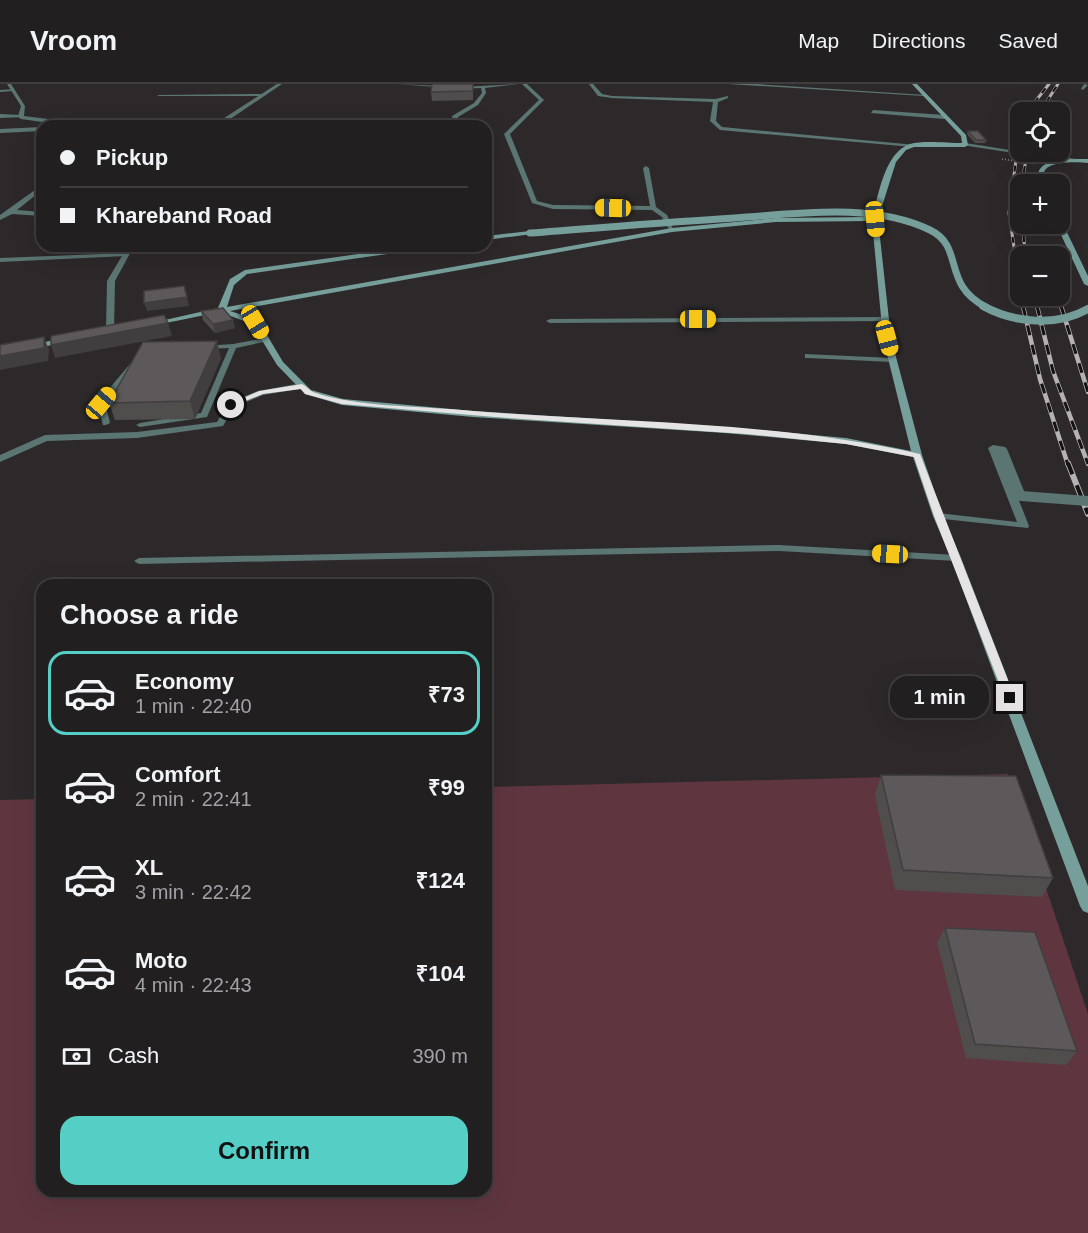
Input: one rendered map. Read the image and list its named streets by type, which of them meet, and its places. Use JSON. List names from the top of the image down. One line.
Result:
{"page":{"header":"Vroom","nav":["Map","Directions","Saved"],"map_buttons":["+","−"],"banner":["Pickup","Khareband Road"],"heading":"Choose a ride","list":[{"name":"Economy","note":"1 min · 22:40","value":"₹73"},{"name":"Comfort","note":"2 min · 22:41","value":"₹99"},{"name":"XL","note":"3 min · 22:42","value":"₹124"},{"name":"Moto","note":"4 min · 22:43","value":"₹104"}],"bubble":"1 min","pay":["Cash","390 m"],"buttons":"Confirm"}}
